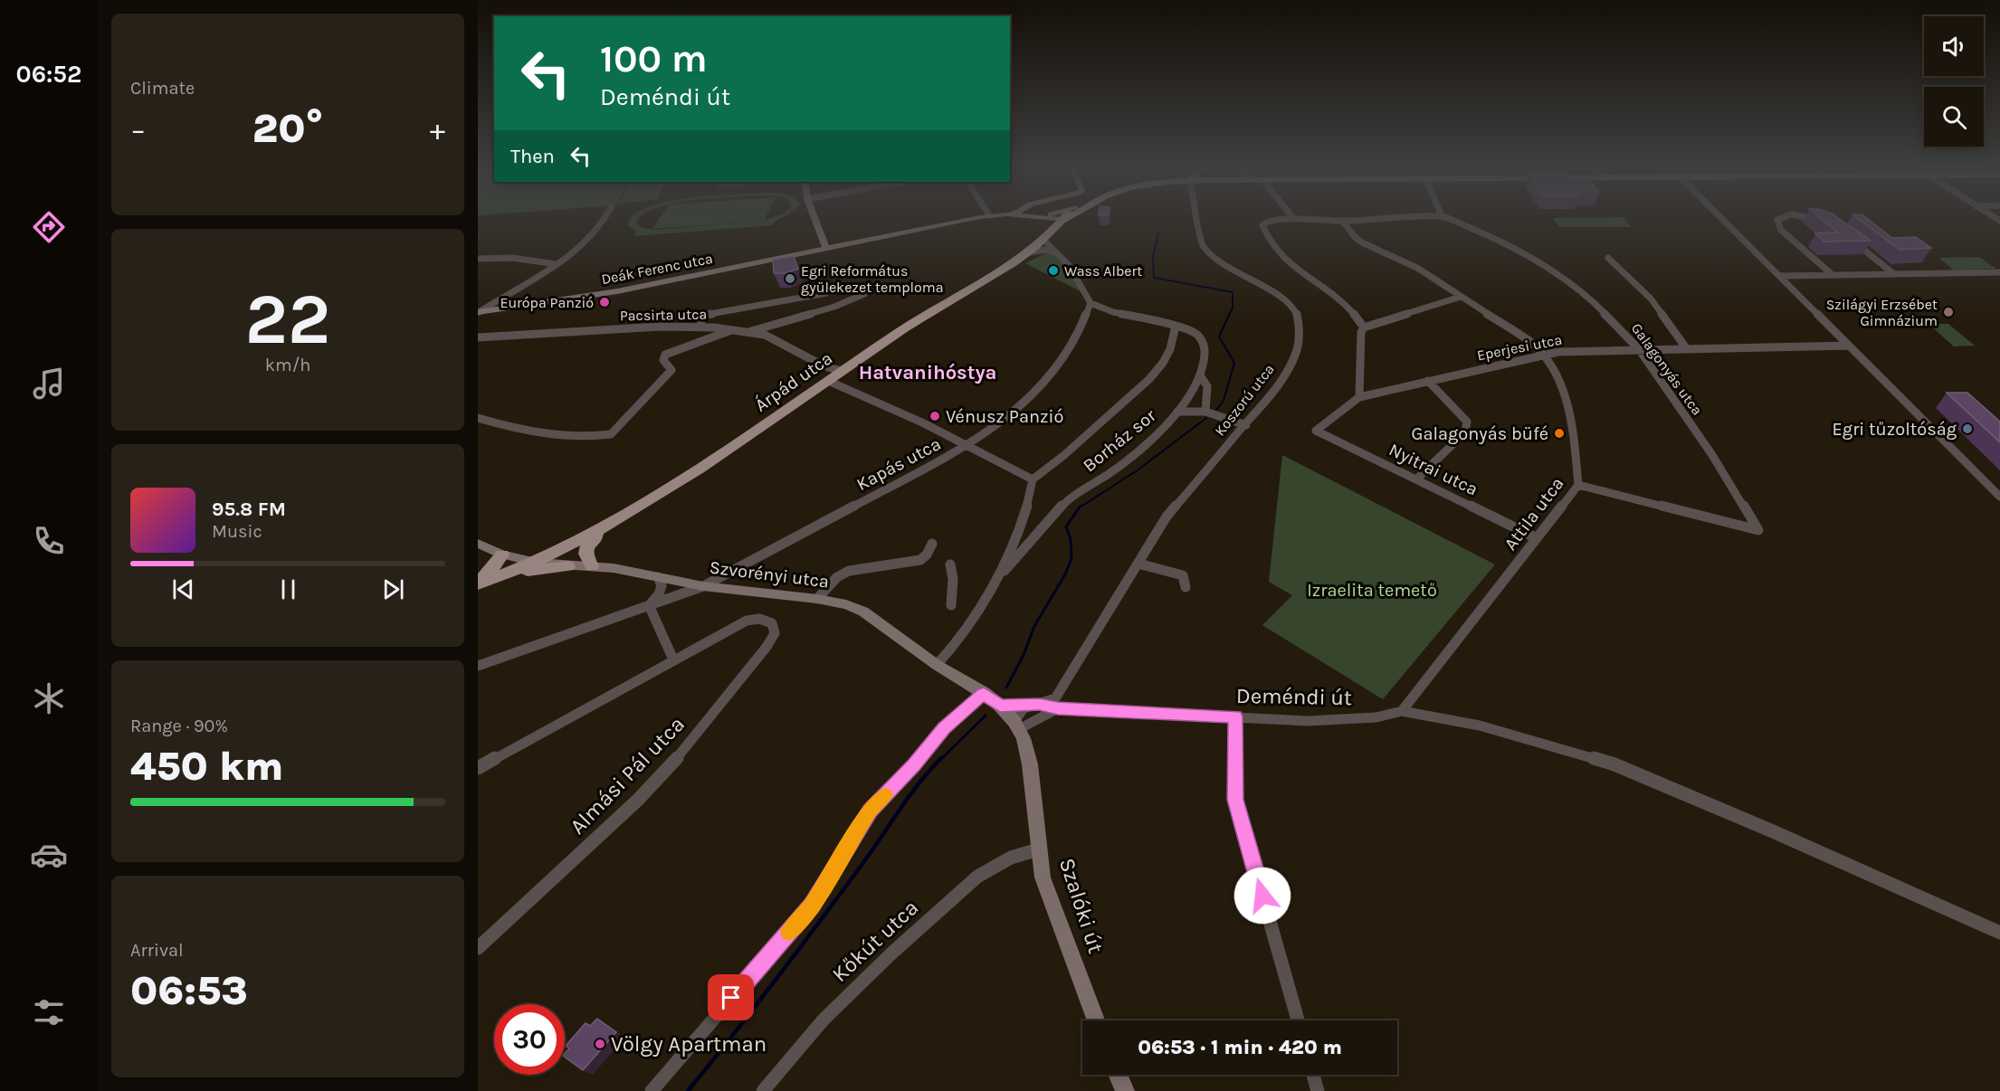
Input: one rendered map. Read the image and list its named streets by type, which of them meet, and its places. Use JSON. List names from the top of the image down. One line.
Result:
{"streets":{"main road":["Árpád utca"],"street":["Deák Ferenc utca","Pacsirta utca","Eperjesi utca","Galagonyás utca","Koszorú utca","Borház sor","Kapás utca","Nyitrai utca","Attila utca","Szvorényi utca","Deméndi út","Almási Pál utca","Szalóki út","Kőkút utca"]},"crossings":[["Deák Ferenc utca","Árpád utca"],["Pacsirta utca","Árpád utca"],["Eperjesi utca","Galagonyás utca"],["Eperjesi utca","Nyitrai utca"],["Eperjesi utca","Attila utca"],["Galagonyás utca","Attila utca"],["Árpád utca","Szvorényi utca"],["Koszorú utca","Deméndi út"],["Borház sor","Kapás utca"],["Kapás utca","Szvorényi utca"],["Nyitrai utca","Attila utca"],["Attila utca","Deméndi út"],["Szvorényi utca","Deméndi út"],["Szvorényi utca","Szalóki út"],["Szalóki út","Kőkút utca"]],"districts":["Hatvanihóstya"],"parks":["Izraelita temető"],"places":["Wass Albert","Egri Református gyülekezet temploma","Európa Panzió","Szilágyi Erzsébet Gimnázium","Vénusz Panzió","Egri tűzoltóság","Galagonyás büfé","Völgy Apartman"],"page":{"tabs":"06:52","tile":["Climate",["22","km/h"],["Range · 90%","450 km"],["Arrival","06:53"]],"turn":["100 m","Deméndi út"],"heat":["−","20°","+"],"then":"Then","song":["95.8 FM","Music"],"limit":"30","trip":"06:53 · 1 min · 420 m"}}
